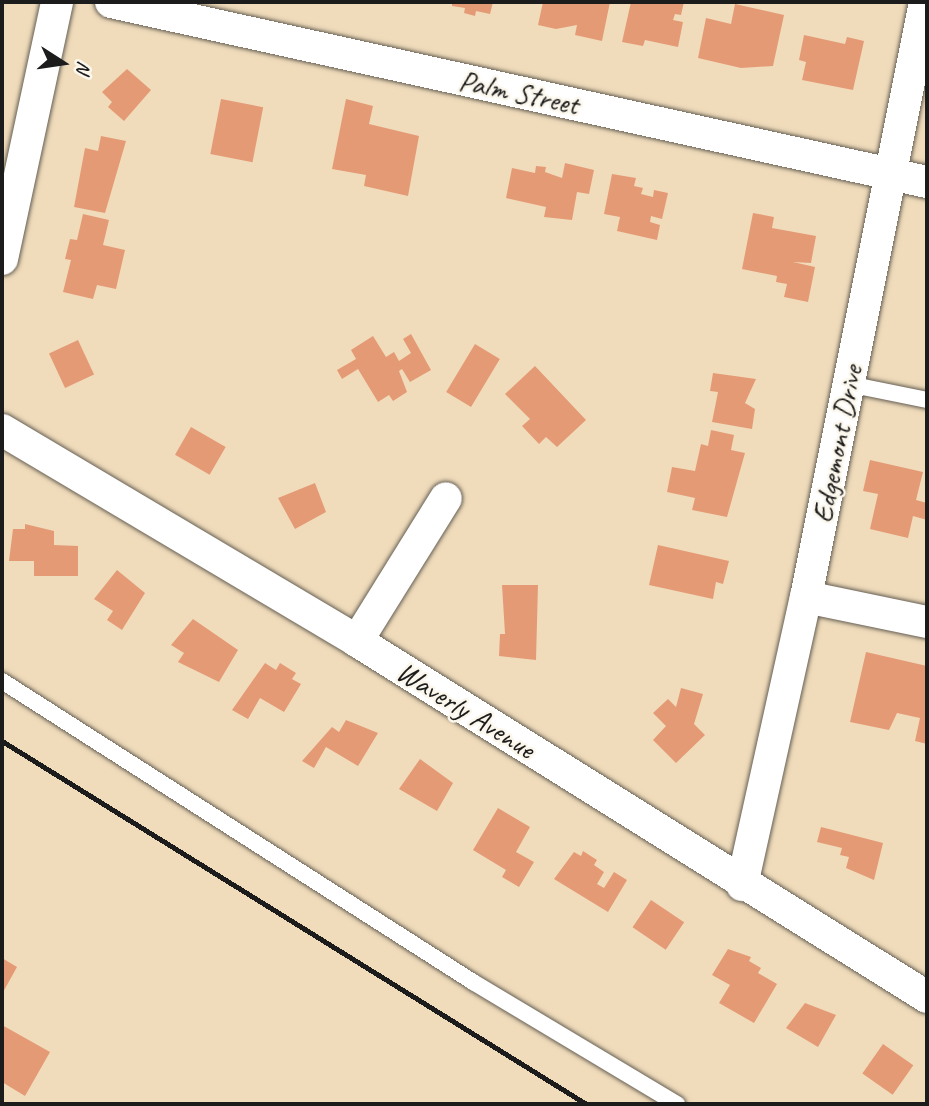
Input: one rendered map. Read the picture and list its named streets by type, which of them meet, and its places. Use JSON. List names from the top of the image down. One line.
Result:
{"streets":{"street":["Palm Street","Edgemont Drive","Waverly Avenue"]},"crossings":[["Palm Street","Edgemont Drive"],["Edgemont Drive","Waverly Avenue"]],"north":"right"}
